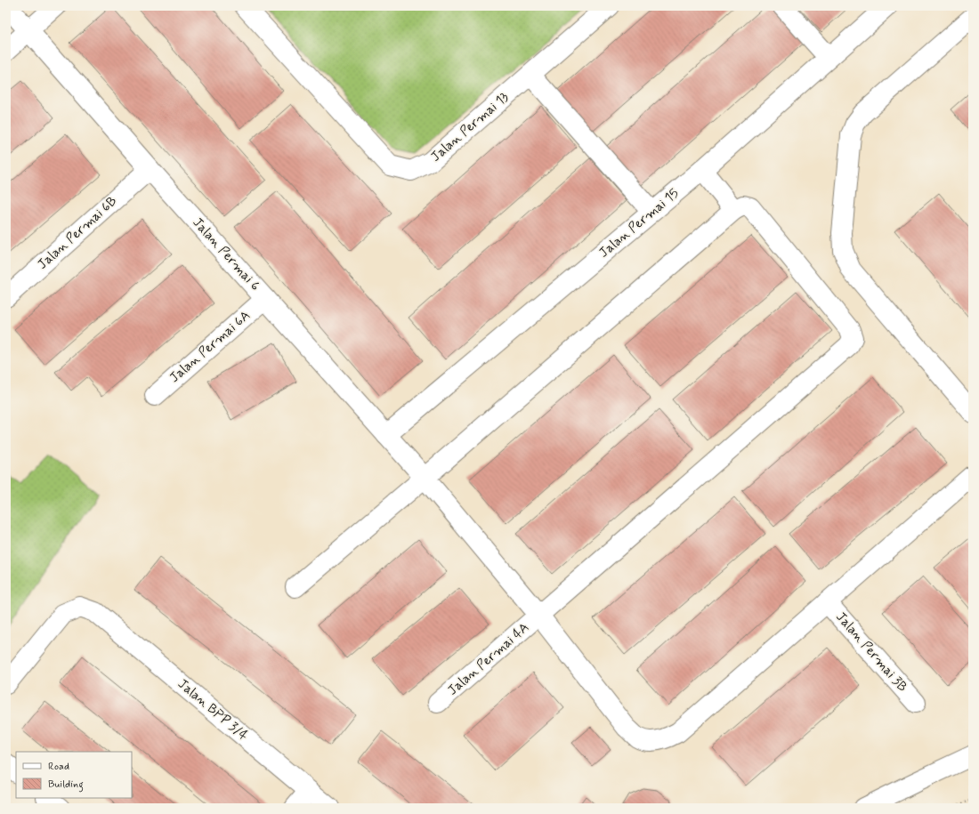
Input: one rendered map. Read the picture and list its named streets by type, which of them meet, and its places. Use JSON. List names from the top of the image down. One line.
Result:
{"streets":{"street":["Jalan Permai 13","Jalan Permai 15","Jalan Permai 6B","Jalan Permai 6","Jalan Permai 6A","Jalan Permai 3B","Jalan Permai 4A","Jalan BPP 3/4"]},"crossings":[["Jalan Permai 15","Jalan Permai 6"],["Jalan Permai 6B","Jalan Permai 6"],["Jalan Permai 6","Jalan Permai 6A"],["Jalan Permai 6","Jalan Permai 3B"],["Jalan Permai 6","Jalan Permai 4A"]],"legend":["Road","Building"]}
